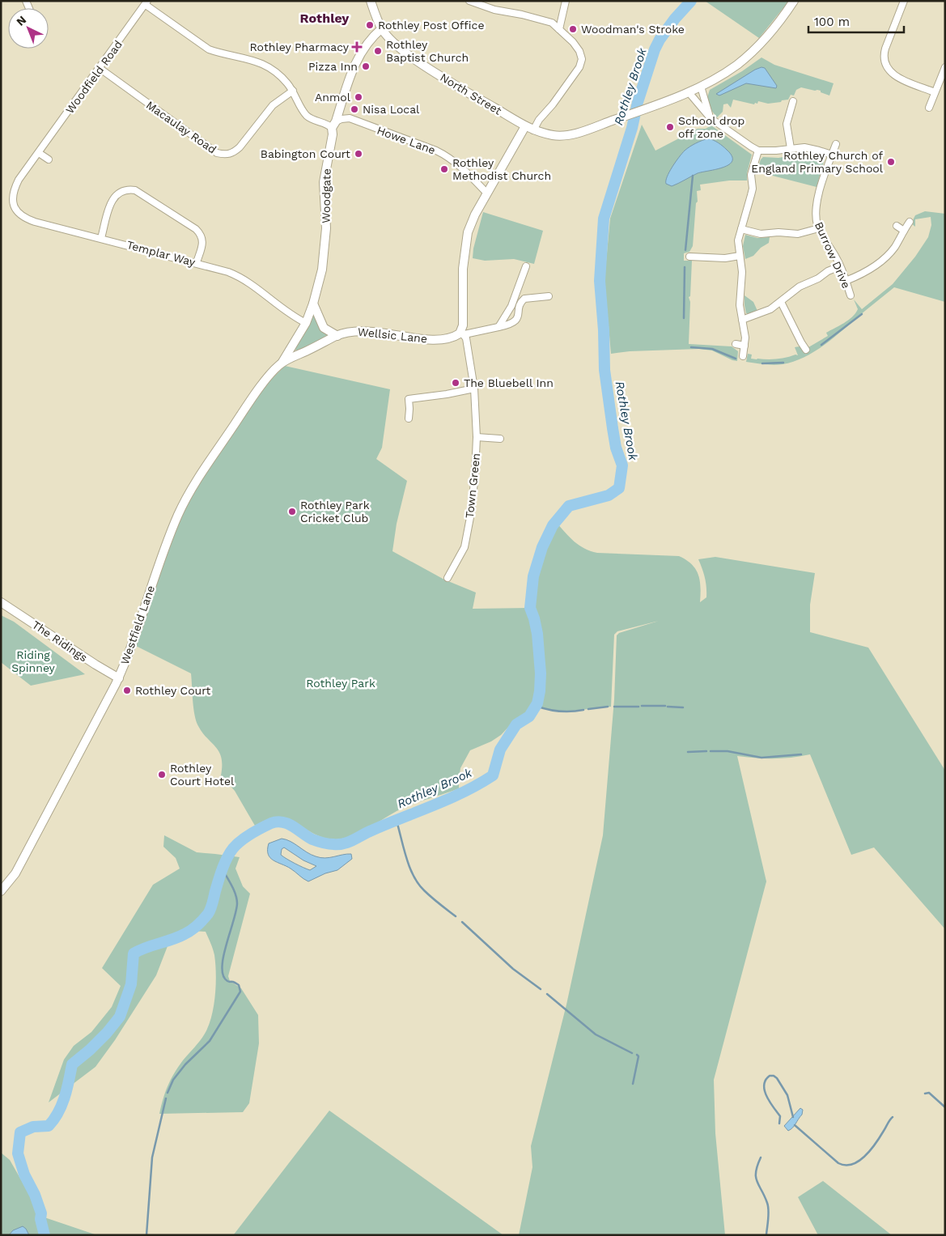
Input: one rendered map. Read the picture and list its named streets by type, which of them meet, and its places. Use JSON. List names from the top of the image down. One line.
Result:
{"streets":{"street":["Woodfield Road","North Street","Macaulay Road","Howe Lane","Woodgate","Templar Way","Burrow Drive","Wellsic Lane","Town Green","Westfield Lane","The Ridings"]},"crossings":[["Woodfield Road","Macaulay Road"],["Woodfield Road","Templar Way"],["North Street","Woodgate"],["Howe Lane","Woodgate"],["Woodgate","Templar Way"],["Woodgate","Wellsic Lane"],["Woodgate","Westfield Lane"],["Wellsic Lane","Town Green"],["Wellsic Lane","Westfield Lane"],["Westfield Lane","The Ridings"]],"districts":["Rothley"],"water":["Rothley Brook"],"parks":["Riding Spinney","Rothley Park"],"places":{"other":["Rothley Post Office","Woodman's Stroke","Rothley Baptist Church","Pizza Inn","Anmol","Nisa Local","School drop off zone","Babington Court","Rothley Church of England Primary School","Rothley Methodist Church","The Bluebell Inn","Rothley Park Cricket Club","Rothley Court","Rothley Court Hotel"],"health":["Rothley Pharmacy"]},"scale_bar":"100 m","north":"top left"}
